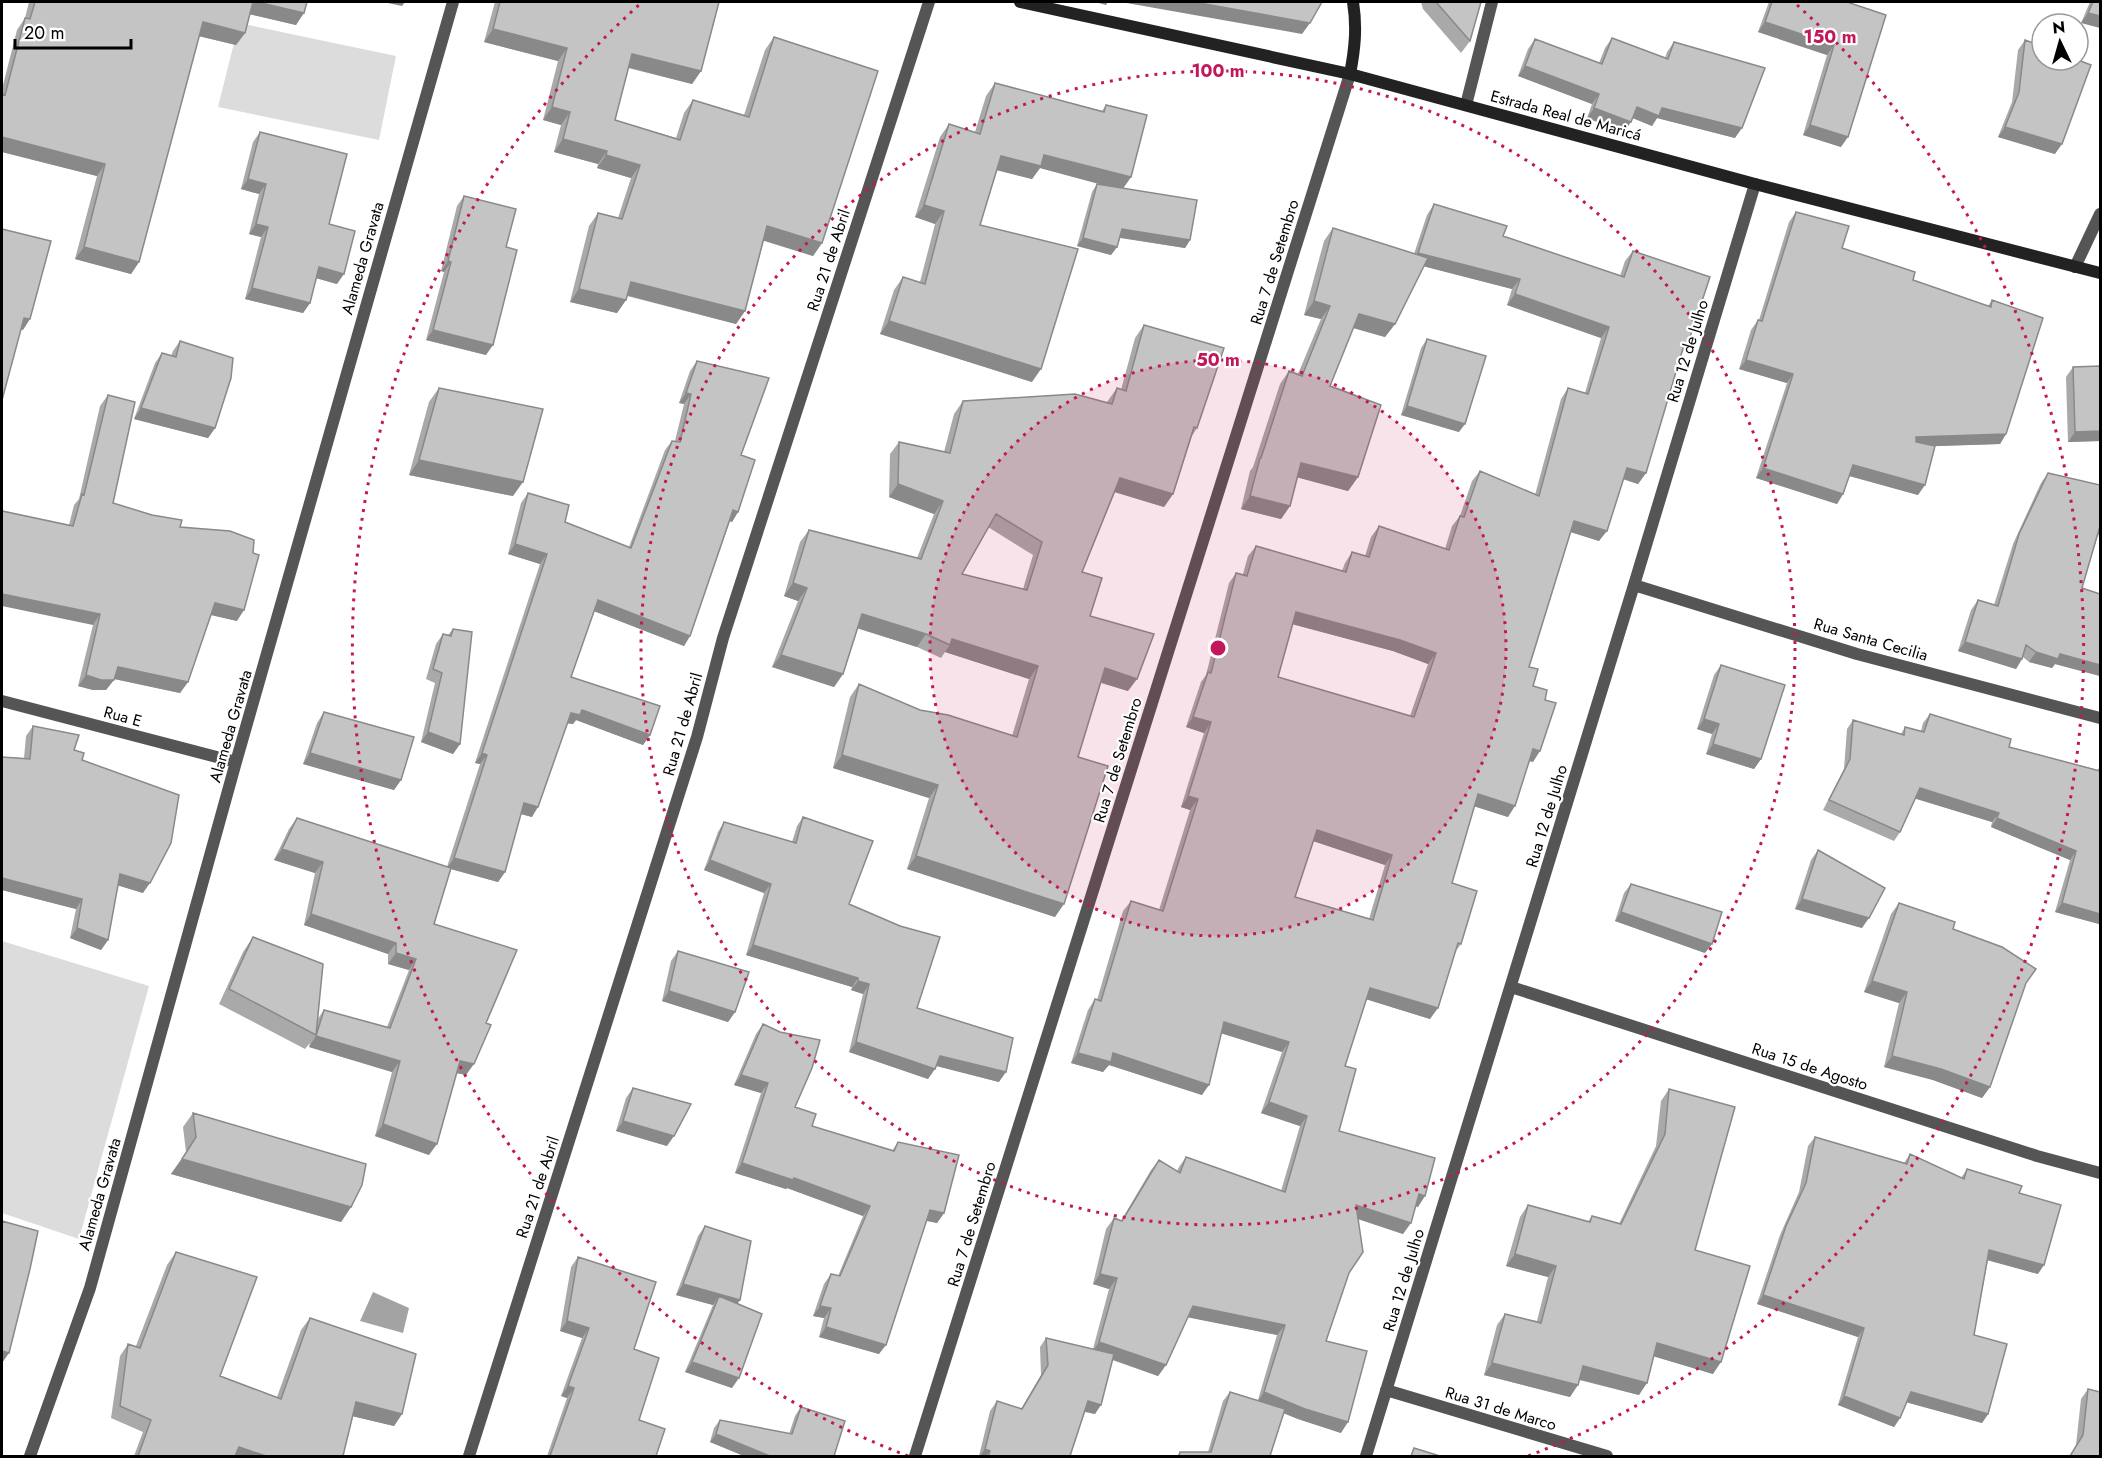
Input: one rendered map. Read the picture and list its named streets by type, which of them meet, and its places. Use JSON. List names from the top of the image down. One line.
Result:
{"streets":{"main road":["Estrada Real de Maricá"],"street":["Alameda Gravata","Rua 21 de Abril","Rua 7 de Setembro","Rua 12 de Julho","Rua Santa Cecilia","Rua E","Rua 15 de Agosto","Rua 31 de Marco"]},"crossings":[["Estrada Real de Maricá","Rua 7 de Setembro"],["Estrada Real de Maricá","Rua 12 de Julho"],["Alameda Gravata","Rua E"],["Rua 12 de Julho","Rua Santa Cecilia"],["Rua 12 de Julho","Rua 15 de Agosto"],["Rua 12 de Julho","Rua 31 de Marco"]],"scale_bar":"20 m","north":"top","rings":["150 m","100 m","50 m"]}
